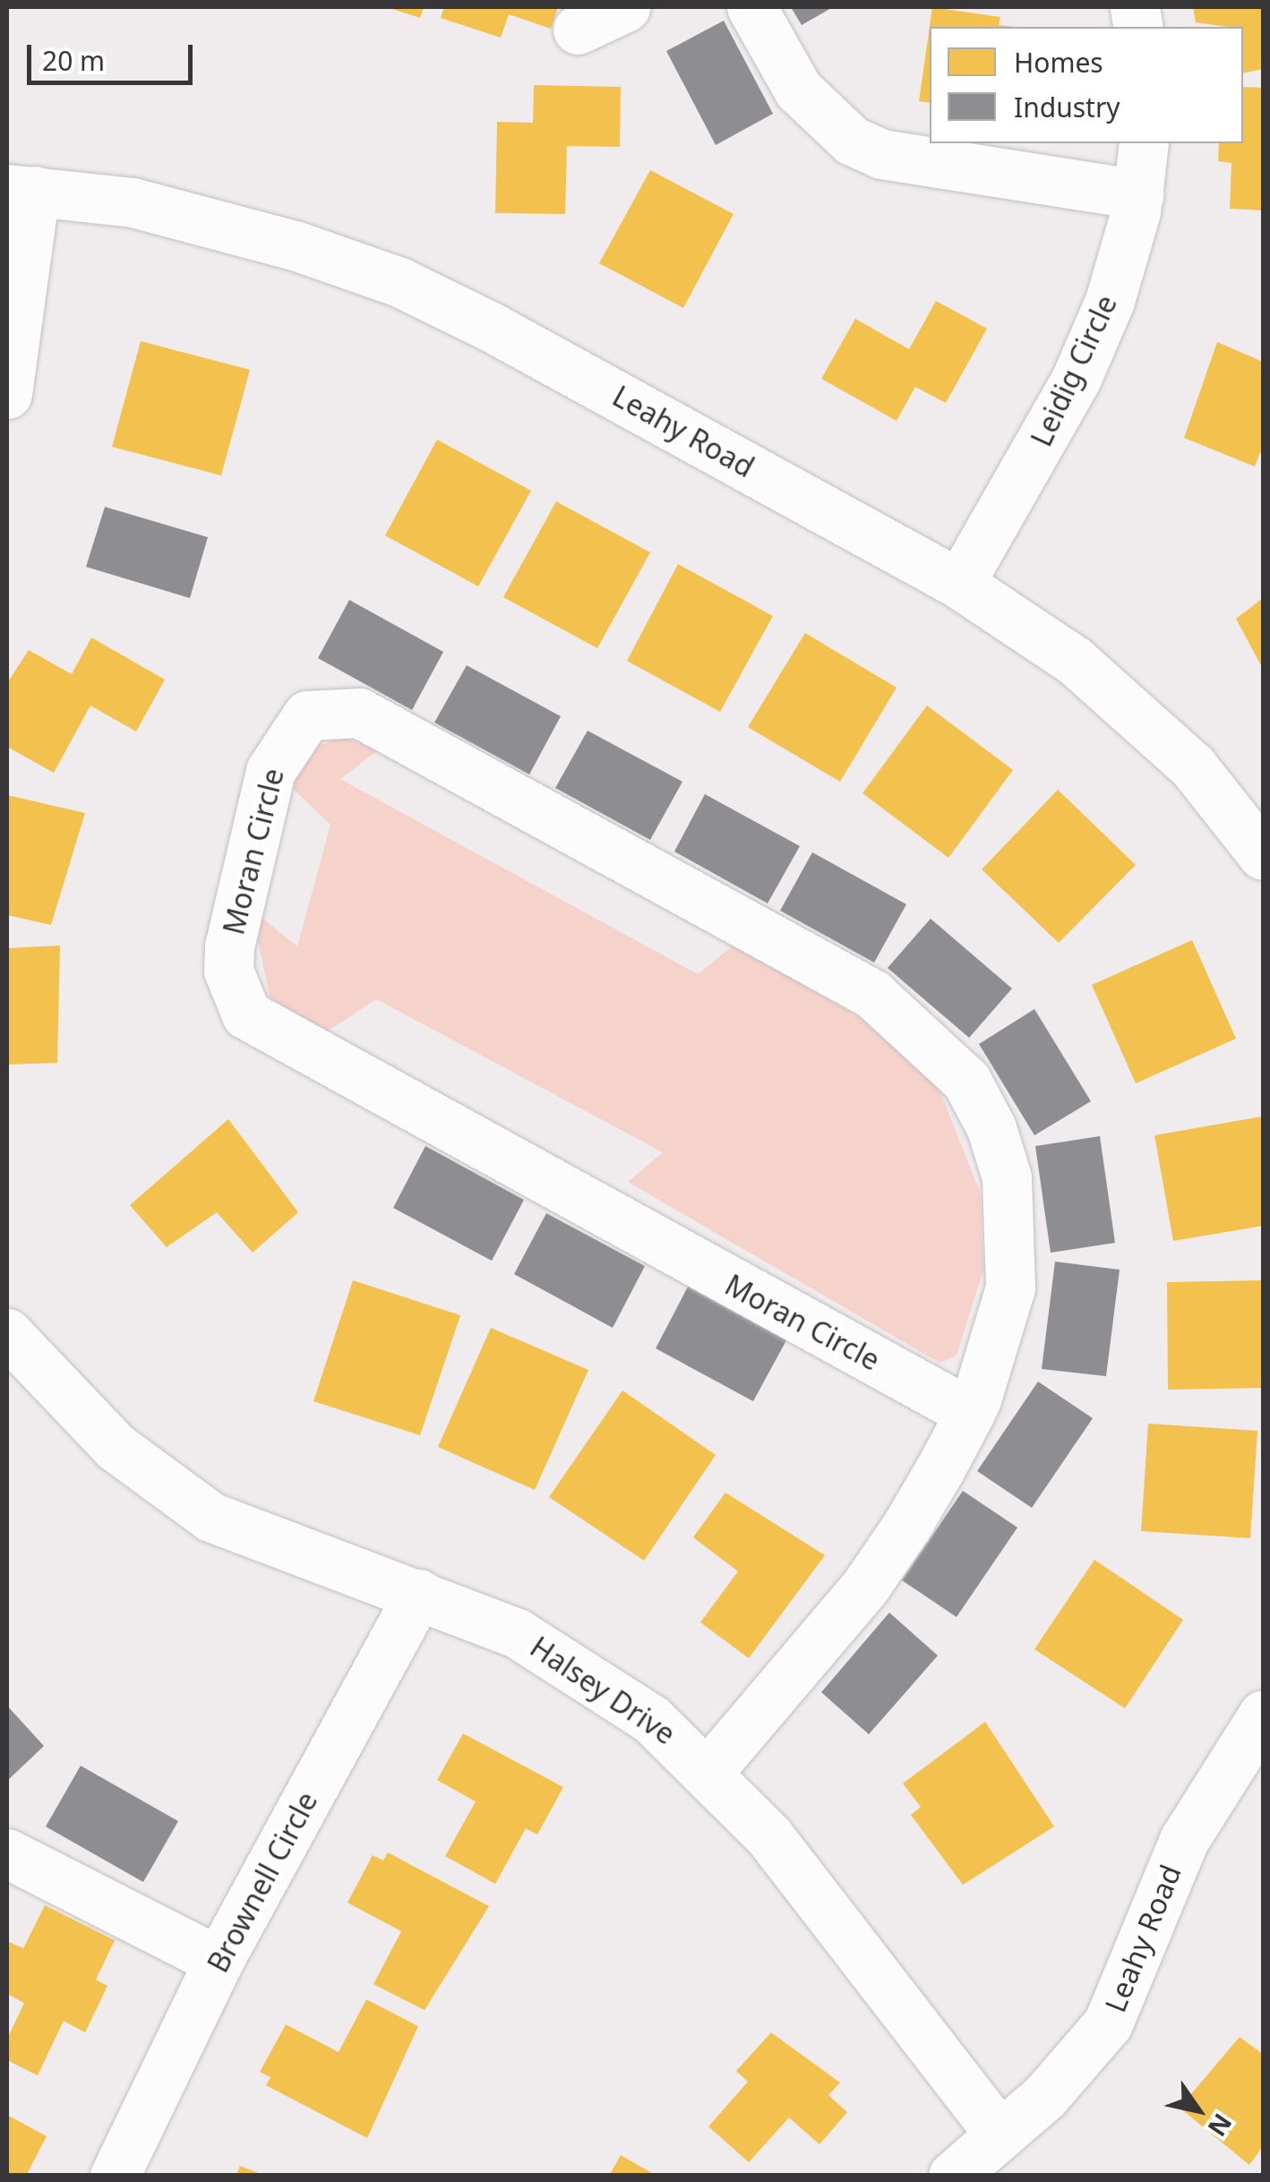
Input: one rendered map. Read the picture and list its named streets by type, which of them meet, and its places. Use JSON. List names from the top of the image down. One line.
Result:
{"streets":{"street":["Leidig Circle","Leahy Road","Moran Circle","Halsey Drive","Brownell Circle"]},"crossings":[["Leidig Circle","Leahy Road"],["Leahy Road","Halsey Drive"],["Moran Circle","Halsey Drive"],["Halsey Drive","Brownell Circle"]],"legend":["Homes","Industry"],"scale_bar":"20 m","north":"bottom right"}
